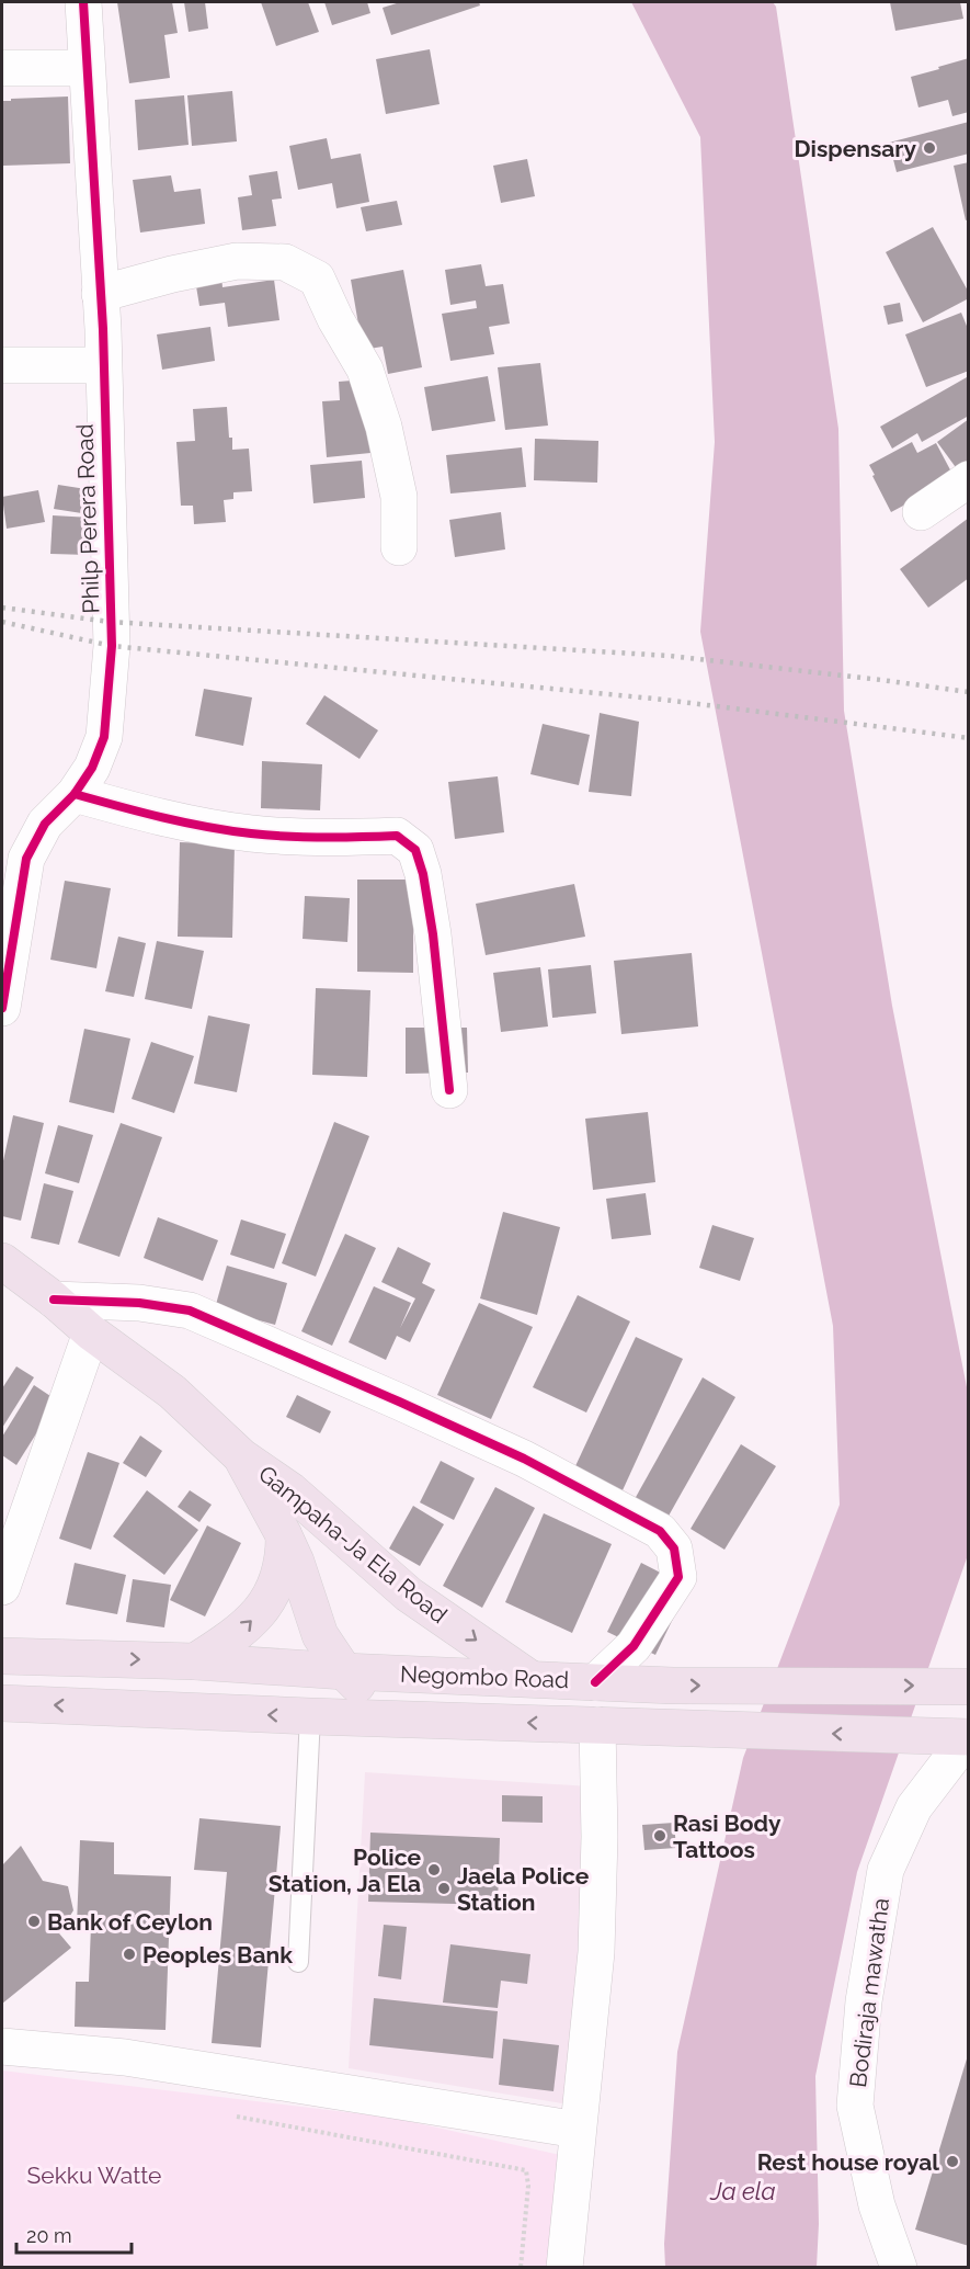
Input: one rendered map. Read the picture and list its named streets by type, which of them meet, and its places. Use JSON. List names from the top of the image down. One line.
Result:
{"streets":{"highway":["Gampaha-Ja Ela Road","Negombo Road"],"street":["Philp Perera Road","Bodiraja mawatha"]},"crossings":[["Gampaha-Ja Ela Road","Negombo Road"],["Negombo Road","Bodiraja mawatha"]],"water":["Ja ela"],"parks":["Sekku Watte"],"places":["Dispensary","Rasi Body Tattoos","Police Station, Ja Ela","Jaela Police Station","Bank of Ceylon","Peoples Bank","Rest house royal"],"scale_bar":"20 m"}
